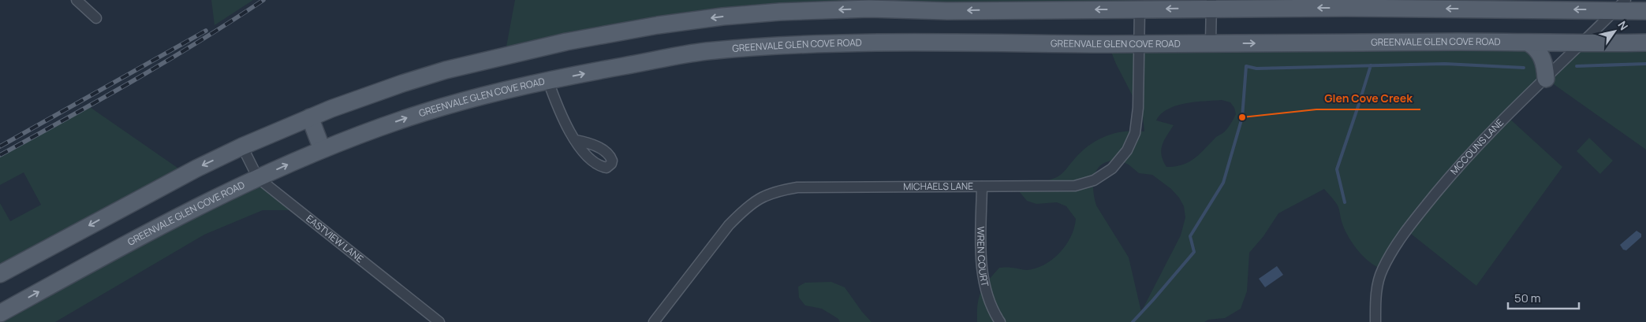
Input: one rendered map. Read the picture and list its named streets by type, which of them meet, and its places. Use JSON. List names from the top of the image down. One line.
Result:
{"streets":{"main road":["GREENVALE GLEN COVE ROAD"],"street":["MCCOUNS LANE","MICHAELS LANE","EASTVIEW LANE","WREN COURT"]},"crossings":[["GREENVALE GLEN COVE ROAD","MCCOUNS LANE"],["GREENVALE GLEN COVE ROAD","MICHAELS LANE"],["GREENVALE GLEN COVE ROAD","EASTVIEW LANE"],["MICHAELS LANE","WREN COURT"]],"places":["Glen Cove Creek"],"scale_bar":"50 m","north":"top right"}
